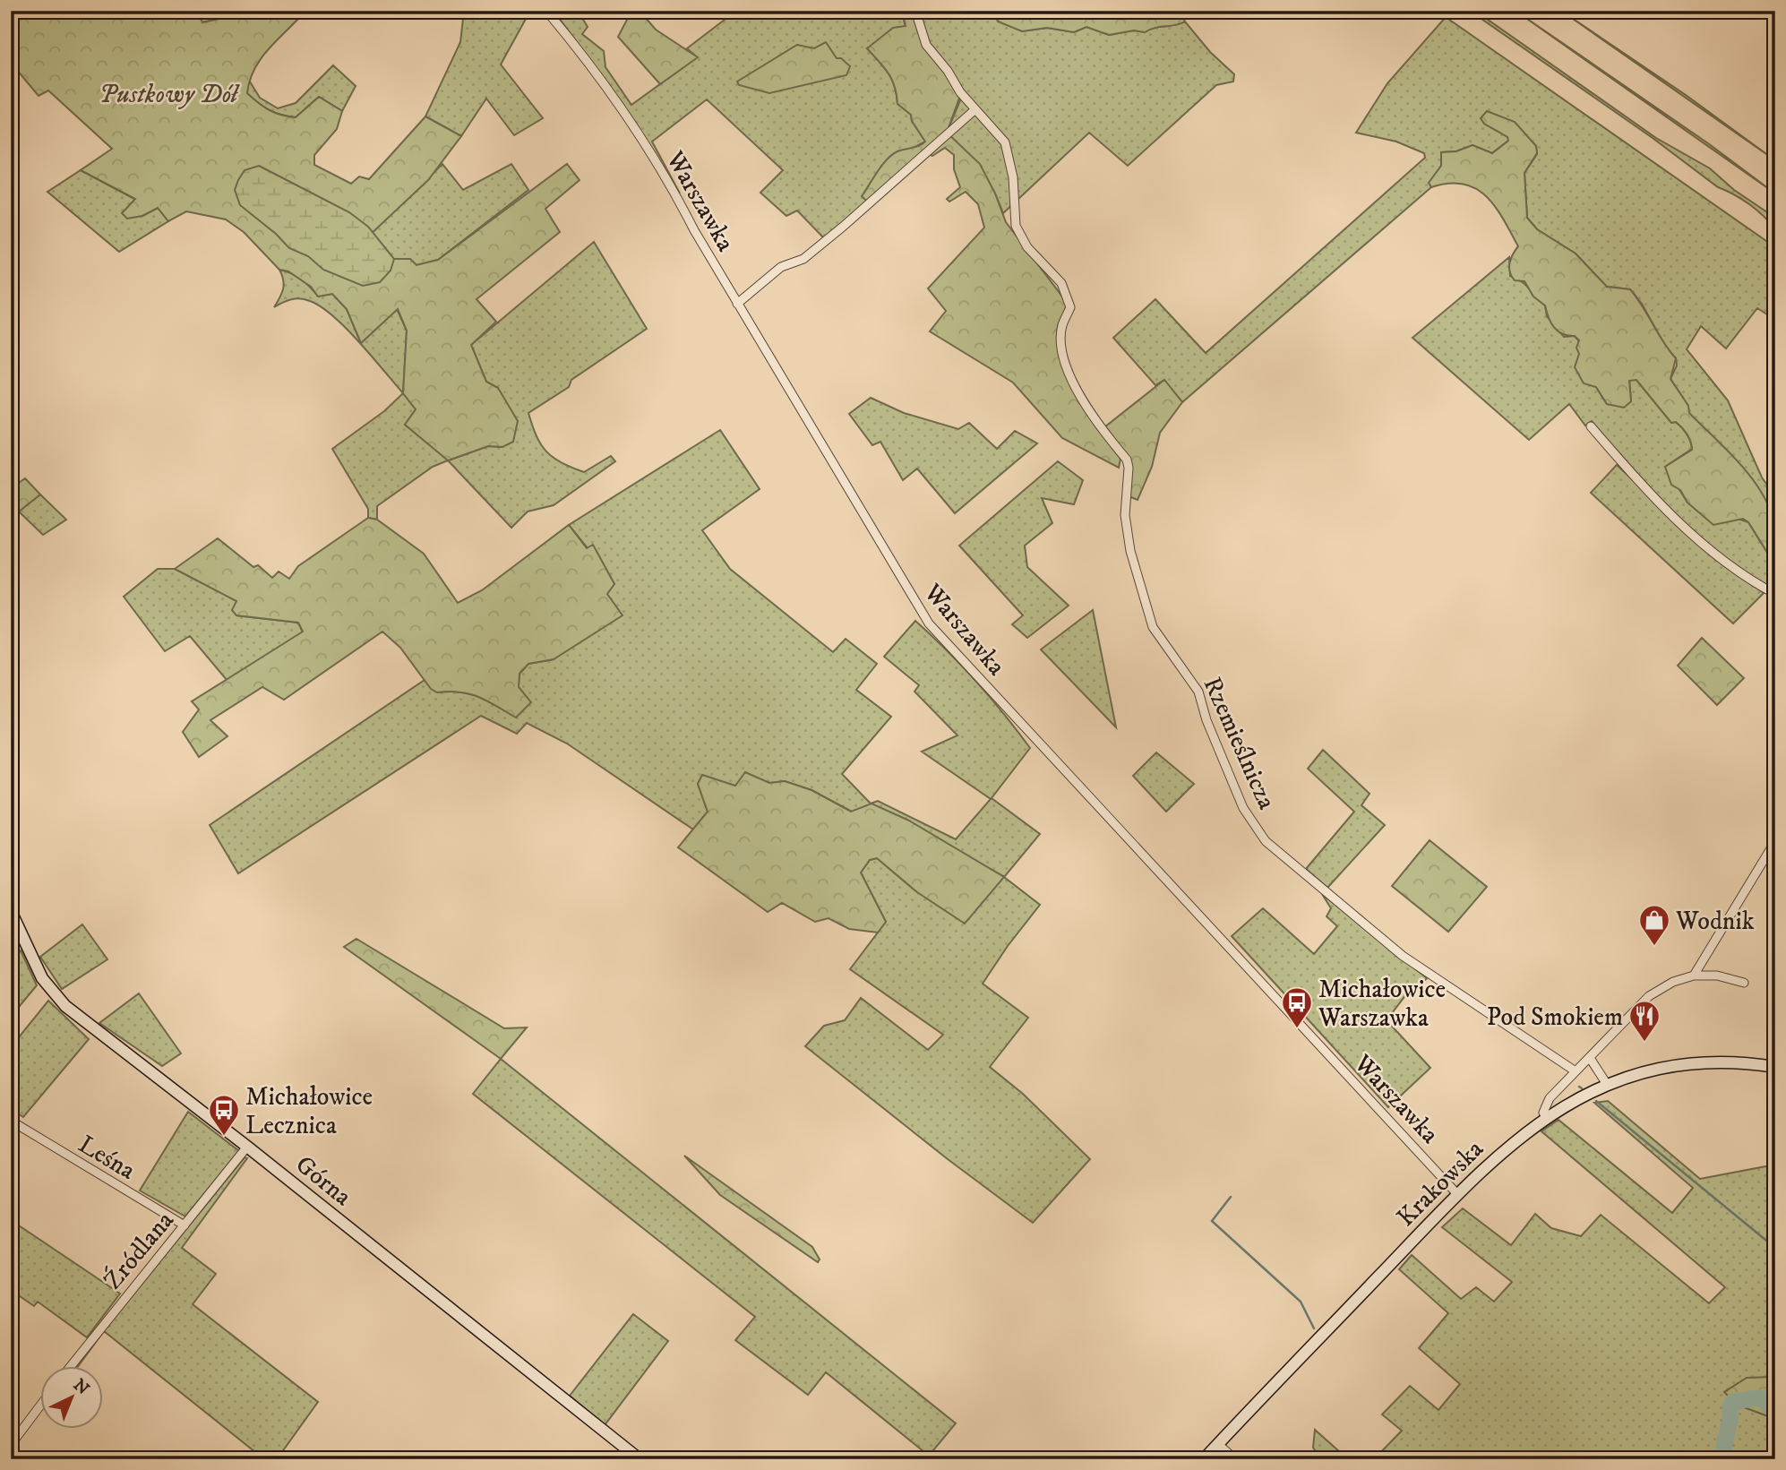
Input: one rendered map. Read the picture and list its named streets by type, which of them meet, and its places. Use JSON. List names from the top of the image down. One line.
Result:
{"streets":{"street":["Warszawka","Rzemieślnicza","Leśna","Górna","Krakowska","Źródlana"]},"crossings":[["Warszawka","Krakowska"],["Leśna","Źródlana"],["Górna","Źródlana"]],"parks":["Pustkowy Dół"],"places":{"shop":["Wodnik"],"bus stop":["Michałowice Warszawka","Michałowice Lecznica"],"restaurant":["Pod Smokiem"]},"north":"top right"}
